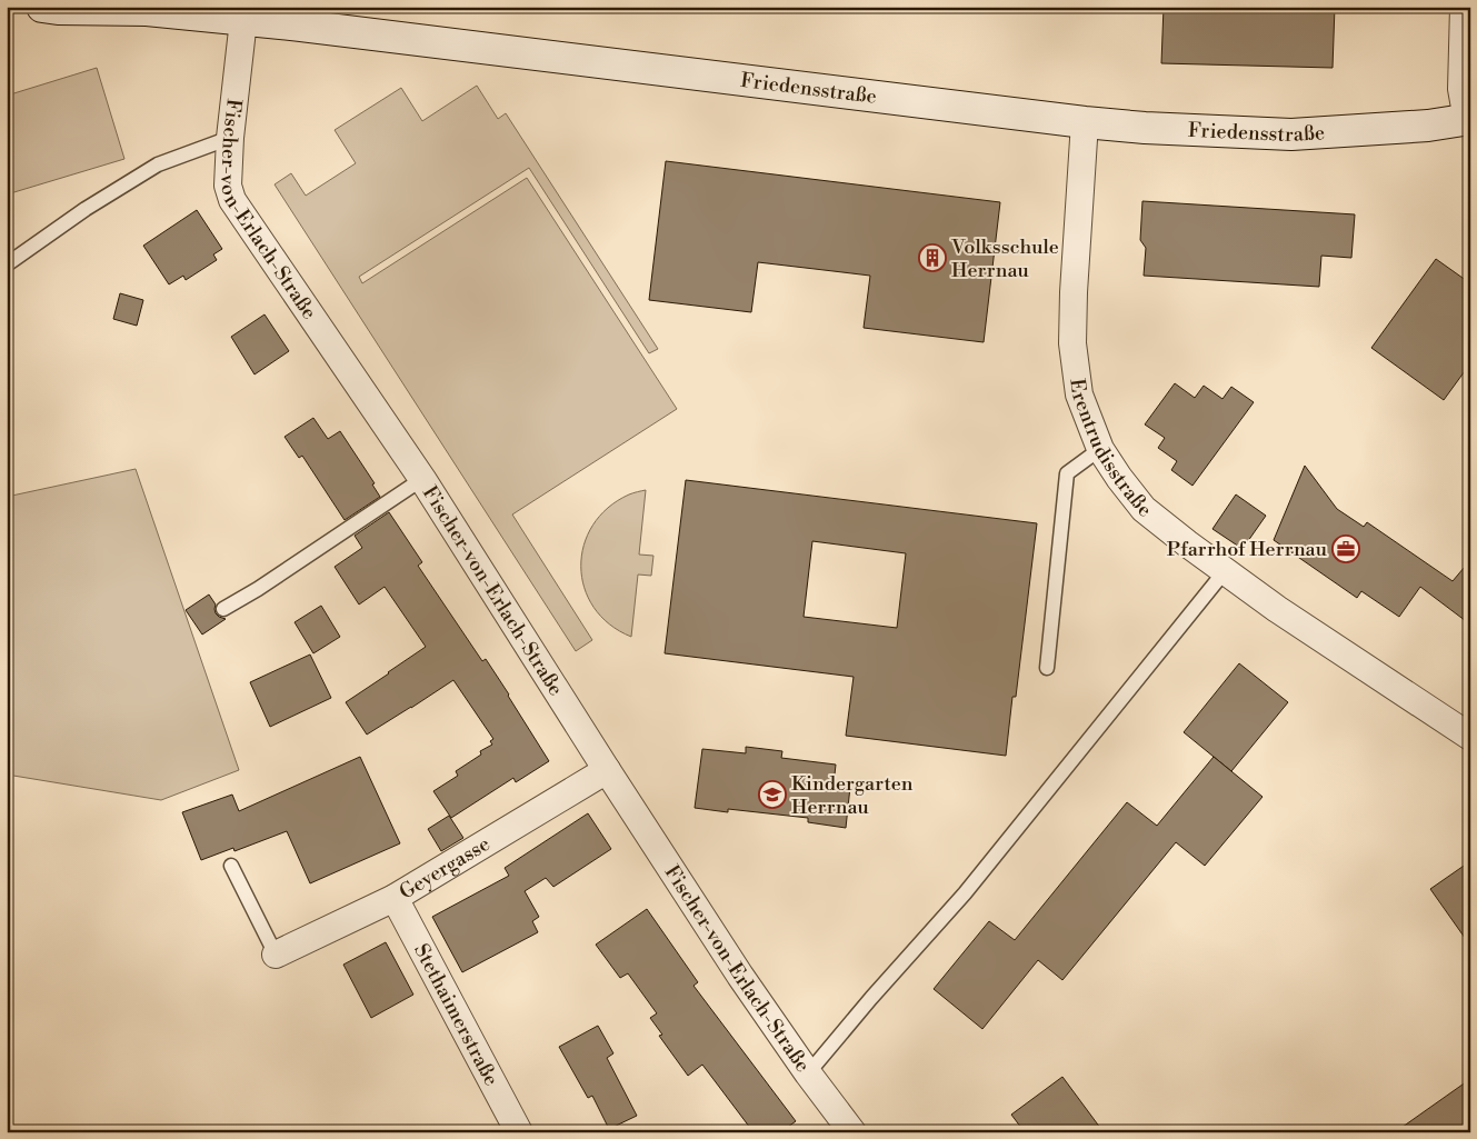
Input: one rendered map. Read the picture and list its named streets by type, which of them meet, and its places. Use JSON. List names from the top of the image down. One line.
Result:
{"streets":{"street":["Friedensstraße","Fischer-von-Erlach-Straße","Erentrudisstraße","Geyergasse","Stethaimerstraße"]},"crossings":[["Friedensstraße","Fischer-von-Erlach-Straße"],["Friedensstraße","Erentrudisstraße"],["Fischer-von-Erlach-Straße","Geyergasse"],["Geyergasse","Stethaimerstraße"]],"places":{"building":["Volksschule Herrnau"],"office":["Pfarrhof Herrnau"],"school or university":["Kindergarten Herrnau"]}}
